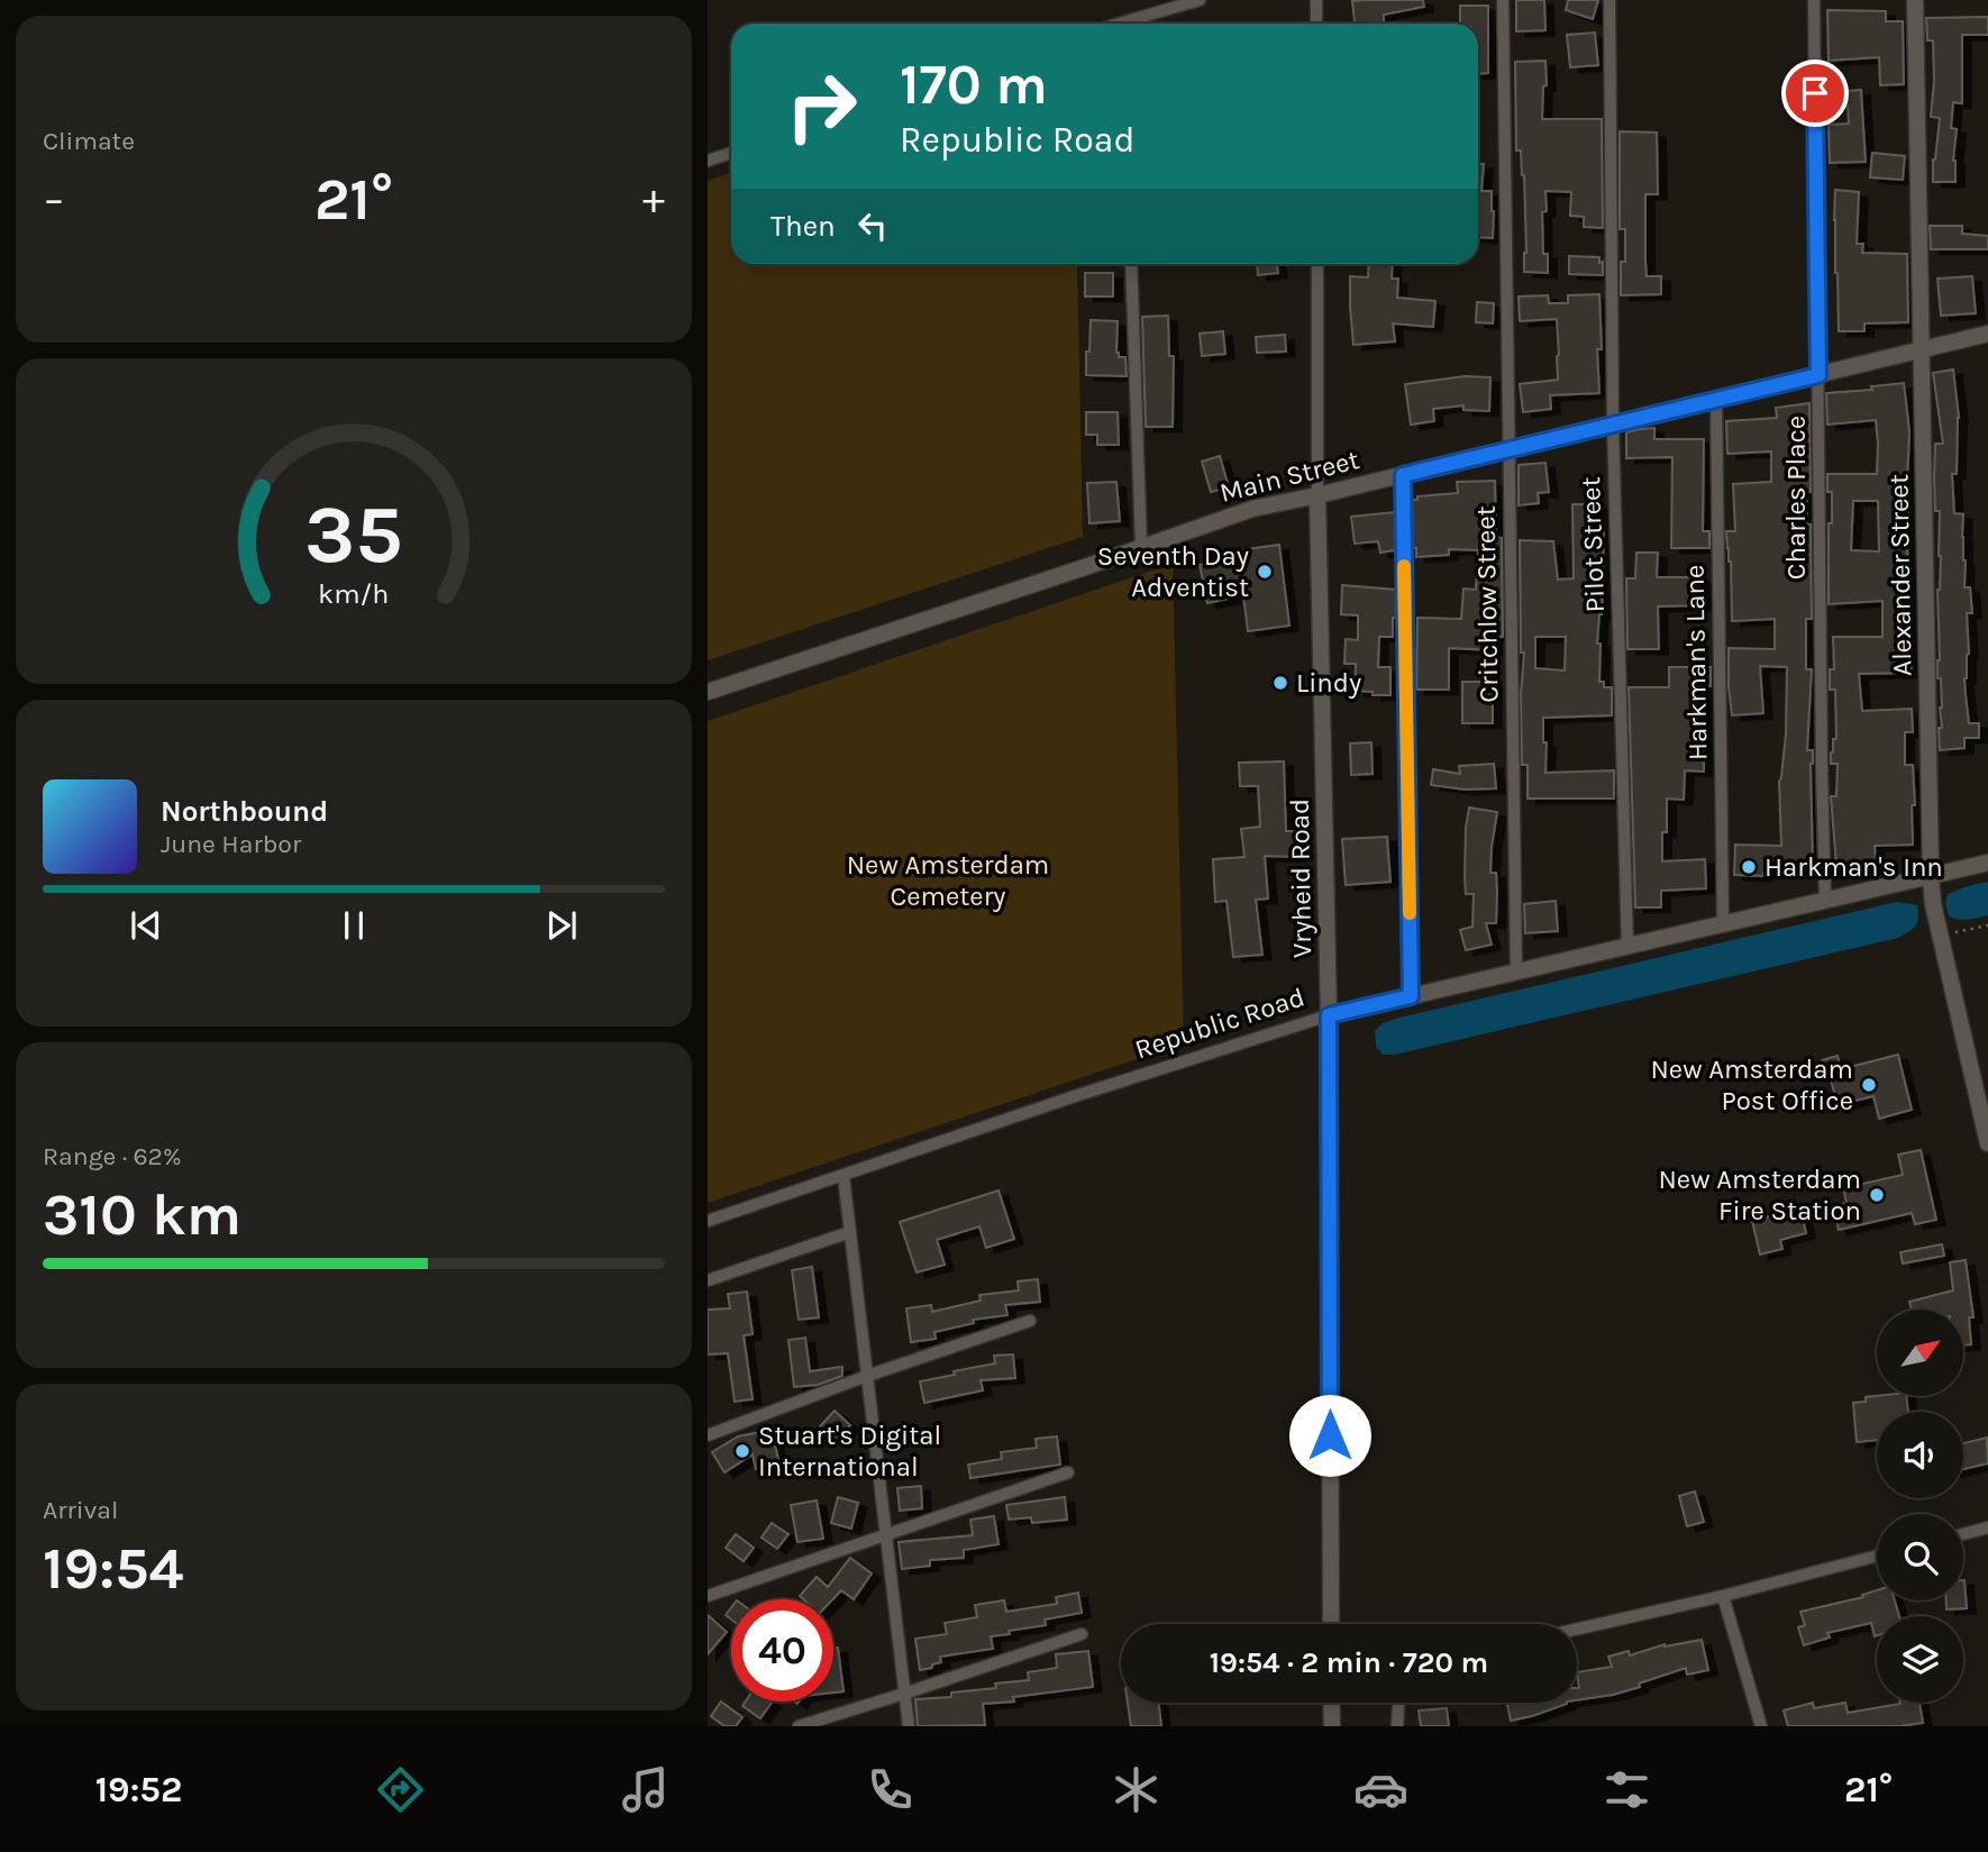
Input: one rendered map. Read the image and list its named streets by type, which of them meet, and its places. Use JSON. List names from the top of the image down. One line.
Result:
{"streets":{"street":["Main Street","Charles Place","Pilot Street","Alexander Street","Critchlow Street","Harkman's Lane","Vryheid Road","Republic Road"]},"crossings":[["Main Street","Charles Place"],["Main Street","Pilot Street"],["Main Street","Alexander Street"],["Main Street","Critchlow Street"],["Main Street","Harkman's Lane"],["Main Street","Vryheid Road"],["Charles Place","Republic Road"],["Pilot Street","Republic Road"],["Alexander Street","Republic Road"],["Critchlow Street","Republic Road"],["Harkman's Lane","Republic Road"],["Vryheid Road","Republic Road"]],"parks":["New Amsterdam Cemetery"],"places":["Seventh Day Adventist","Lindy","Harkman's Inn","New Amsterdam Post Office","New Amsterdam Fire Station","Stuart's Digital International"],"north":"top right","page":{"tile":["Climate",["Range · 62%","310 km"],["Arrival","19:54"]],"turn":["170 m","Republic Road"],"heat":["−","21°","+"],"then":"Then","song":["Northbound","June Harbor"],"limit":"40","trip":"19:54 · 2 min · 720 m","tabs":["19:52","21°"],"gauge":["35","km/h"]}}
